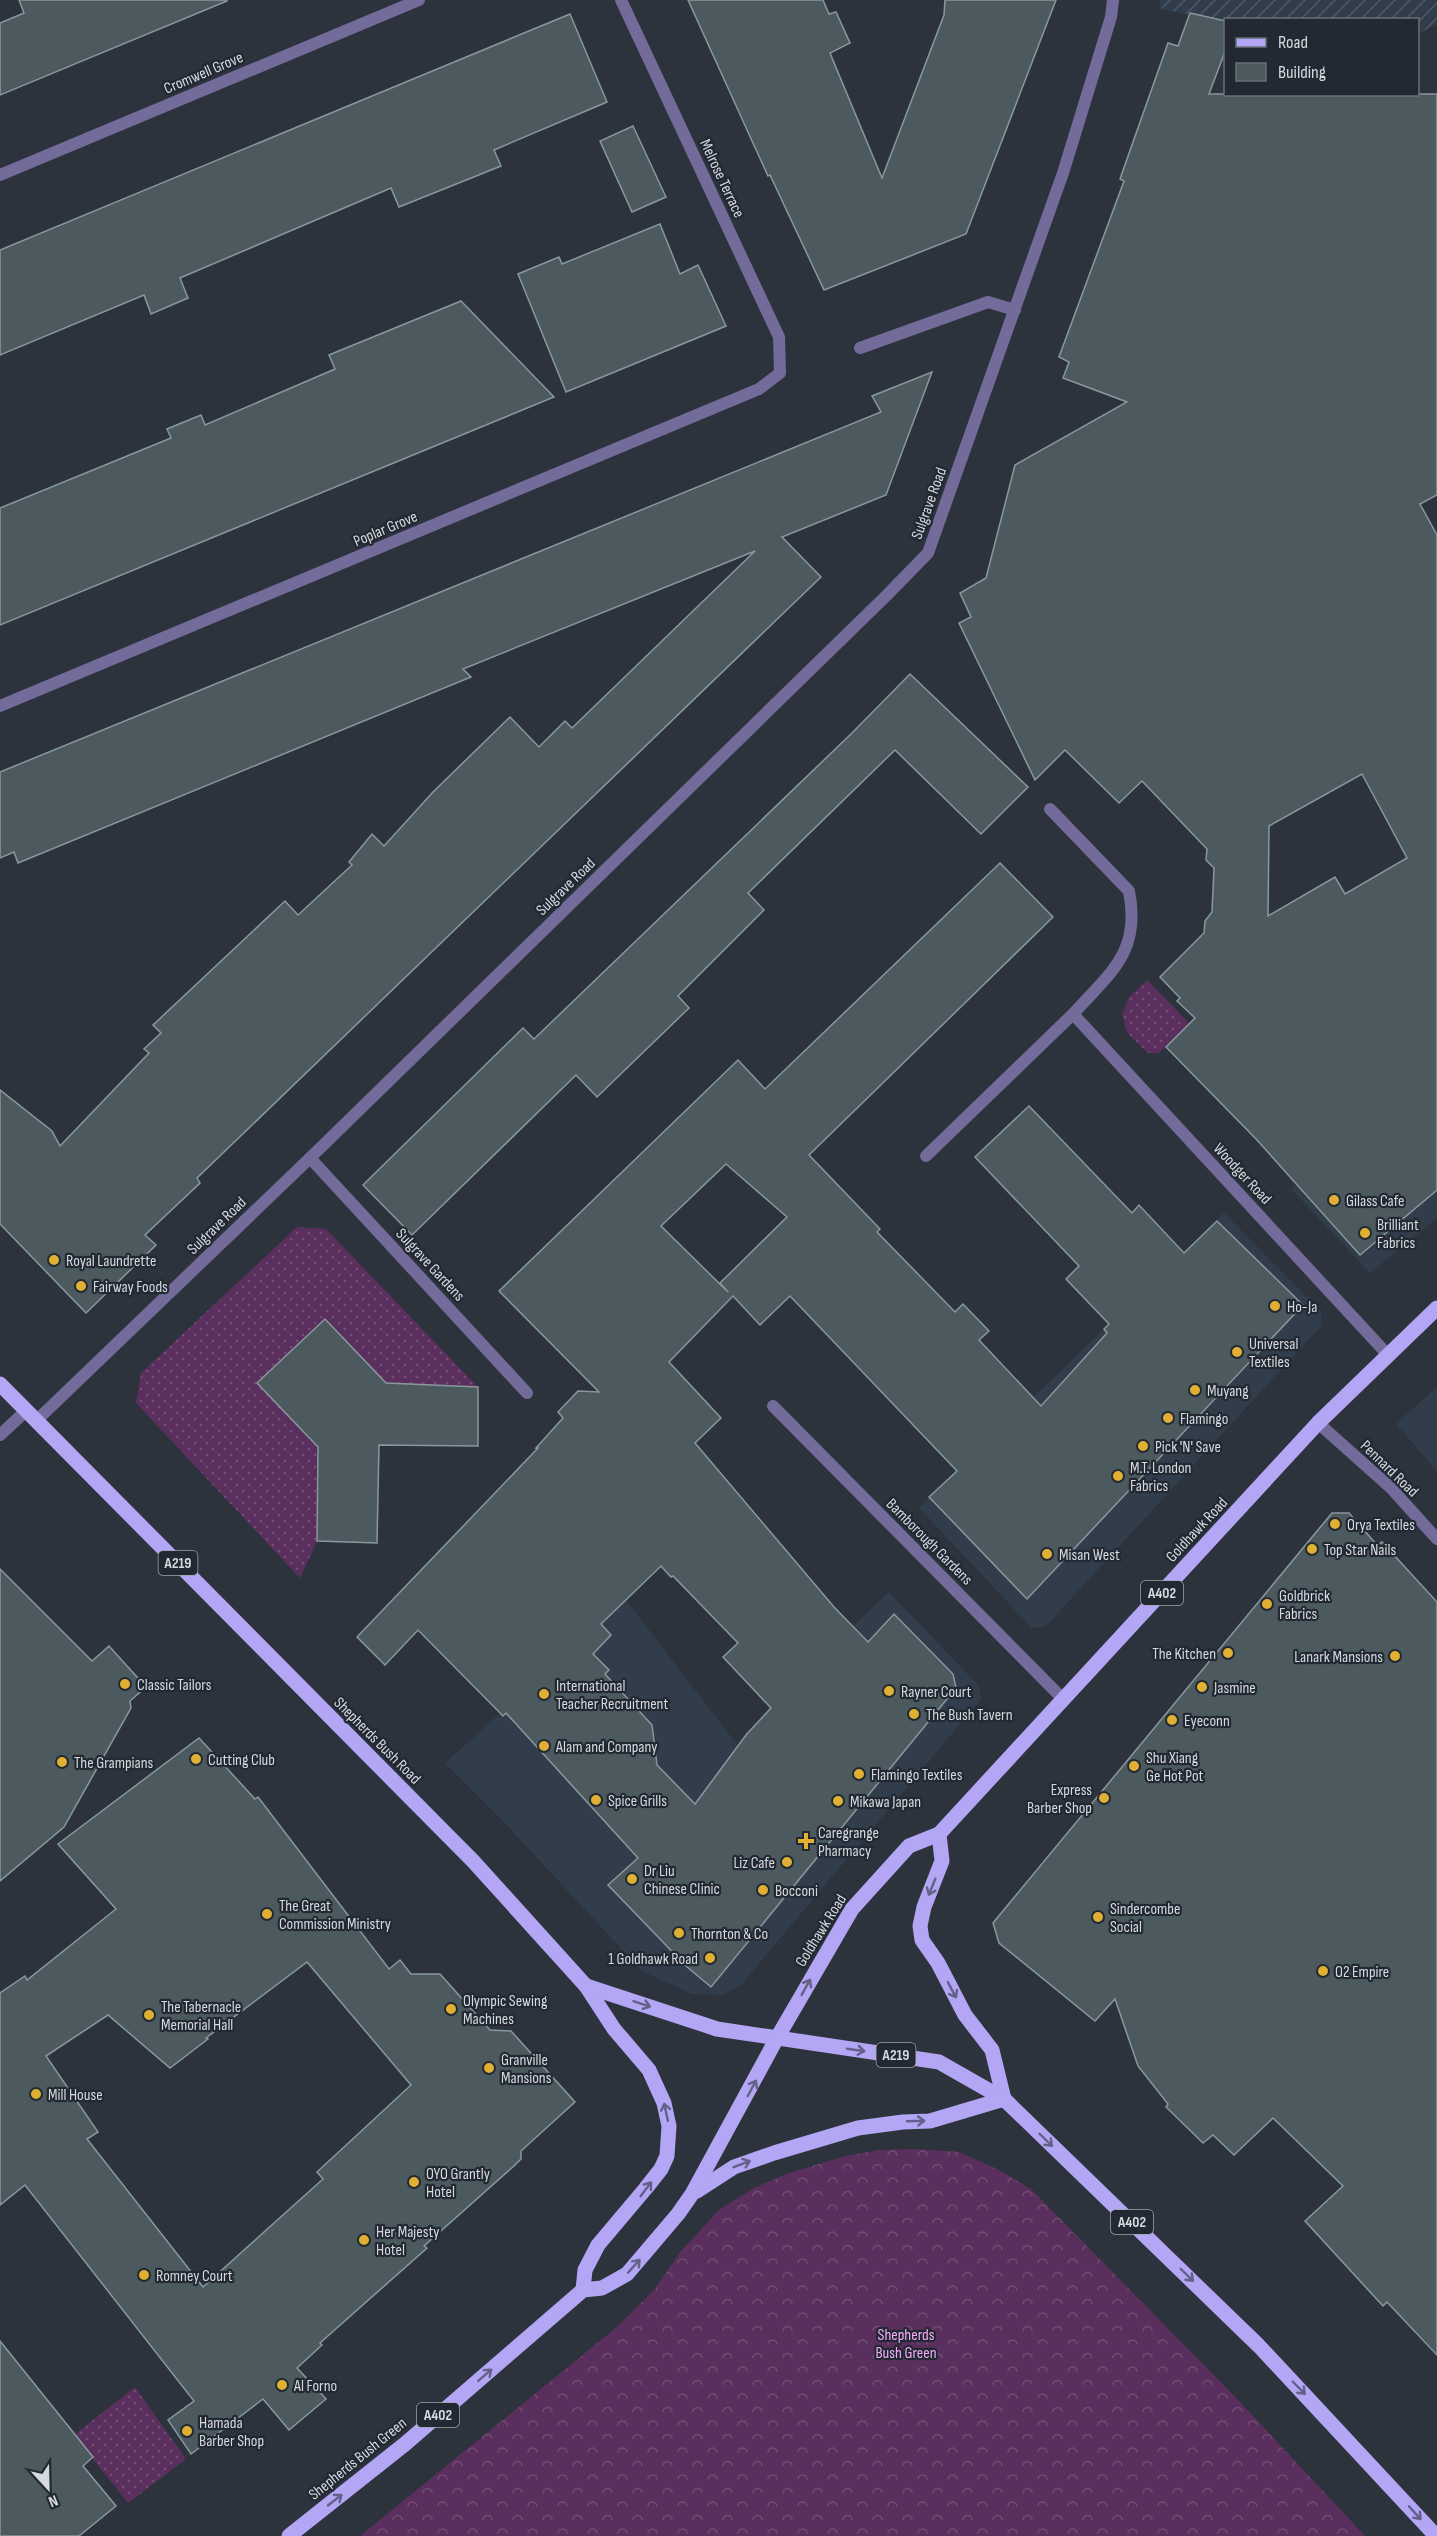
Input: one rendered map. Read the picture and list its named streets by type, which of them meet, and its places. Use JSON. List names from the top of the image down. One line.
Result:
{"streets":{"main road":["Goldhawk Road","A219","A402","Shepherds Bush Road","Shepherds Bush Green"],"street":["Cromwell Grove","Melrose Terrace","Sulgrave Road","Poplar Grove","Woodger Road","Sulgrave Gardens","Pennard Road","Bamborough Gardens"]},"crossings":[["Melrose Terrace","Poplar Grove"],["Sulgrave Road","Sulgrave Gardens"],["Sulgrave Road","Shepherds Bush Road"],["Woodger Road","Goldhawk Road"],["Pennard Road","Goldhawk Road"],["Goldhawk Road","Bamborough Gardens"],["Goldhawk Road","A219"],["Goldhawk Road","Shepherds Bush Road"],["Goldhawk Road","Shepherds Bush Green"],["A219","A402"],["A219","Shepherds Bush Road"],["A219","Shepherds Bush Green"],["A402","Shepherds Bush Green"],["Shepherds Bush Road","Shepherds Bush Green"]],"one_way":["Shepherds Bush Green"],"parks":["Shepherds Bush Green"],"places":{"other":["Gilass Cafe","Brilliant Fabrics","Royal Laundrette","Fairway Foods","Ho-Ja","Universal Textiles","Muyang","Flamingo","Pick 'N' Save","M.T. London Fabrics","Orya Textiles","Top Star Nails","Misan West","Goldbrick Fabrics","The Kitchen","Lanark Mansions","Classic Tailors","Jasmine","Rayner Court","International Teacher Recruitment","The Bush Tavern","Eyeconn","Alam and Company","Cutting Club","The Grampians","Shu Xiang Ge Hot Pot","Flamingo Textiles","Express Barber Shop","Spice Grills","Mikawa Japan","Liz Cafe","Dr Liu Chinese Clinic","Bocconi","The Great Commission Ministry","Sindercombe Social","Thornton & Co","1 Goldhawk Road","O2 Empire","Olympic Sewing Machines","The Tabernacle Memorial Hall","Granville Mansions","Mill House","OYO Grantly Hotel","Her Majesty Hotel","Romney Court","Al Forno","Hamada Barber Shop"],"health":["Caregrange Pharmacy"]},"legend":["Road","Building"],"north":"bottom"}
